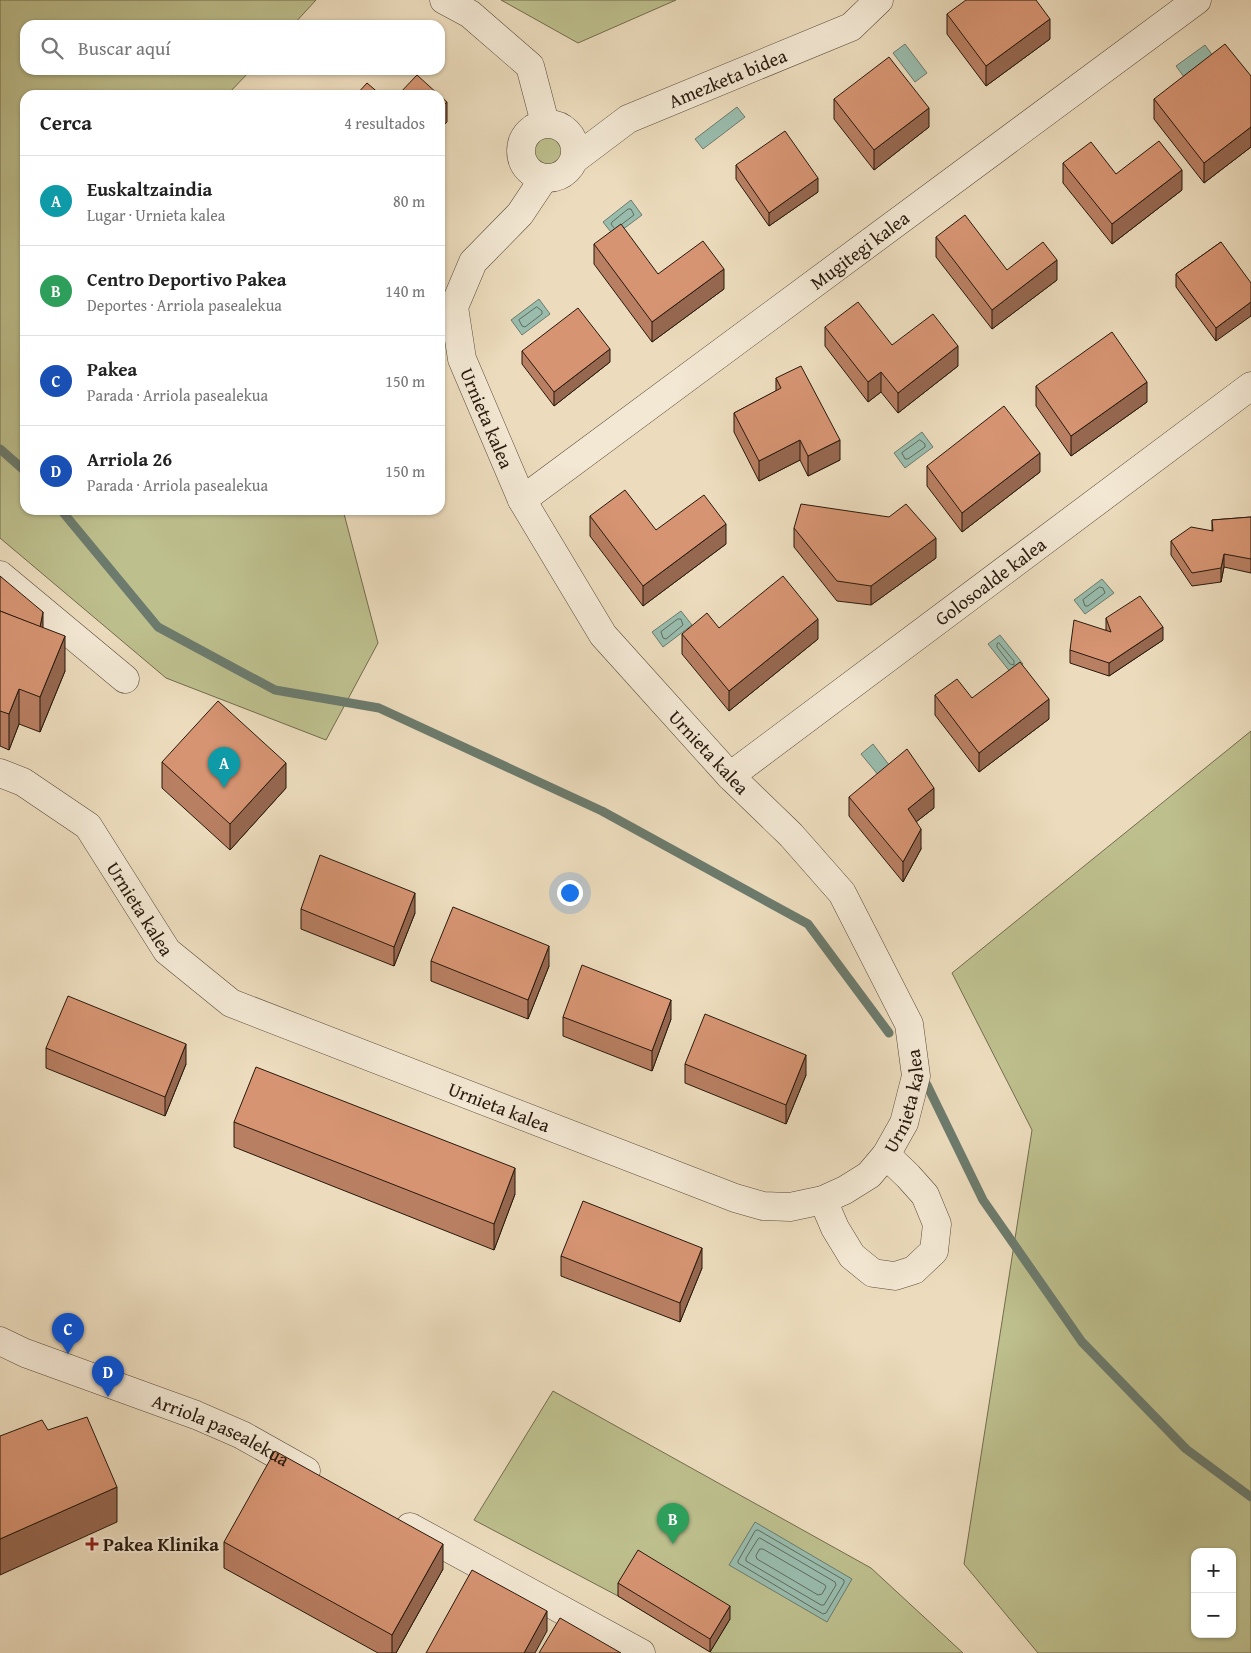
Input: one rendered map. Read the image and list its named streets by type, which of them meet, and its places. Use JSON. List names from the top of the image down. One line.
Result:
{"streets":{"street":["Amezketa bidea","Mugitegi kalea","Urnieta kalea","Golosoalde kalea","Arriola pasealekua"]},"crossings":[["Amezketa bidea","Urnieta kalea"],["Mugitegi kalea","Urnieta kalea"],["Urnieta kalea","Golosoalde kalea"]],"places":{"health":["Pakea Klinika"]},"page":{"search":"Buscar aquí","heading":["Cerca","4 resultados"],"list":[{"mark":"A","name":"Euskaltzaindia","note":"Lugar · Urnieta kalea","value":"80 m"},{"mark":"B","name":"Centro Deportivo Pakea","note":"Deportes · Arriola pasealekua","value":"140 m"},{"mark":"C","name":"Pakea","note":"Parada · Arriola pasealekua","value":"150 m"},{"mark":"D","name":"Arriola 26","note":"Parada · Arriola pasealekua","value":"150 m"}],"pins":["A","C","D","B"],"map_buttons":["+","−"]}}
